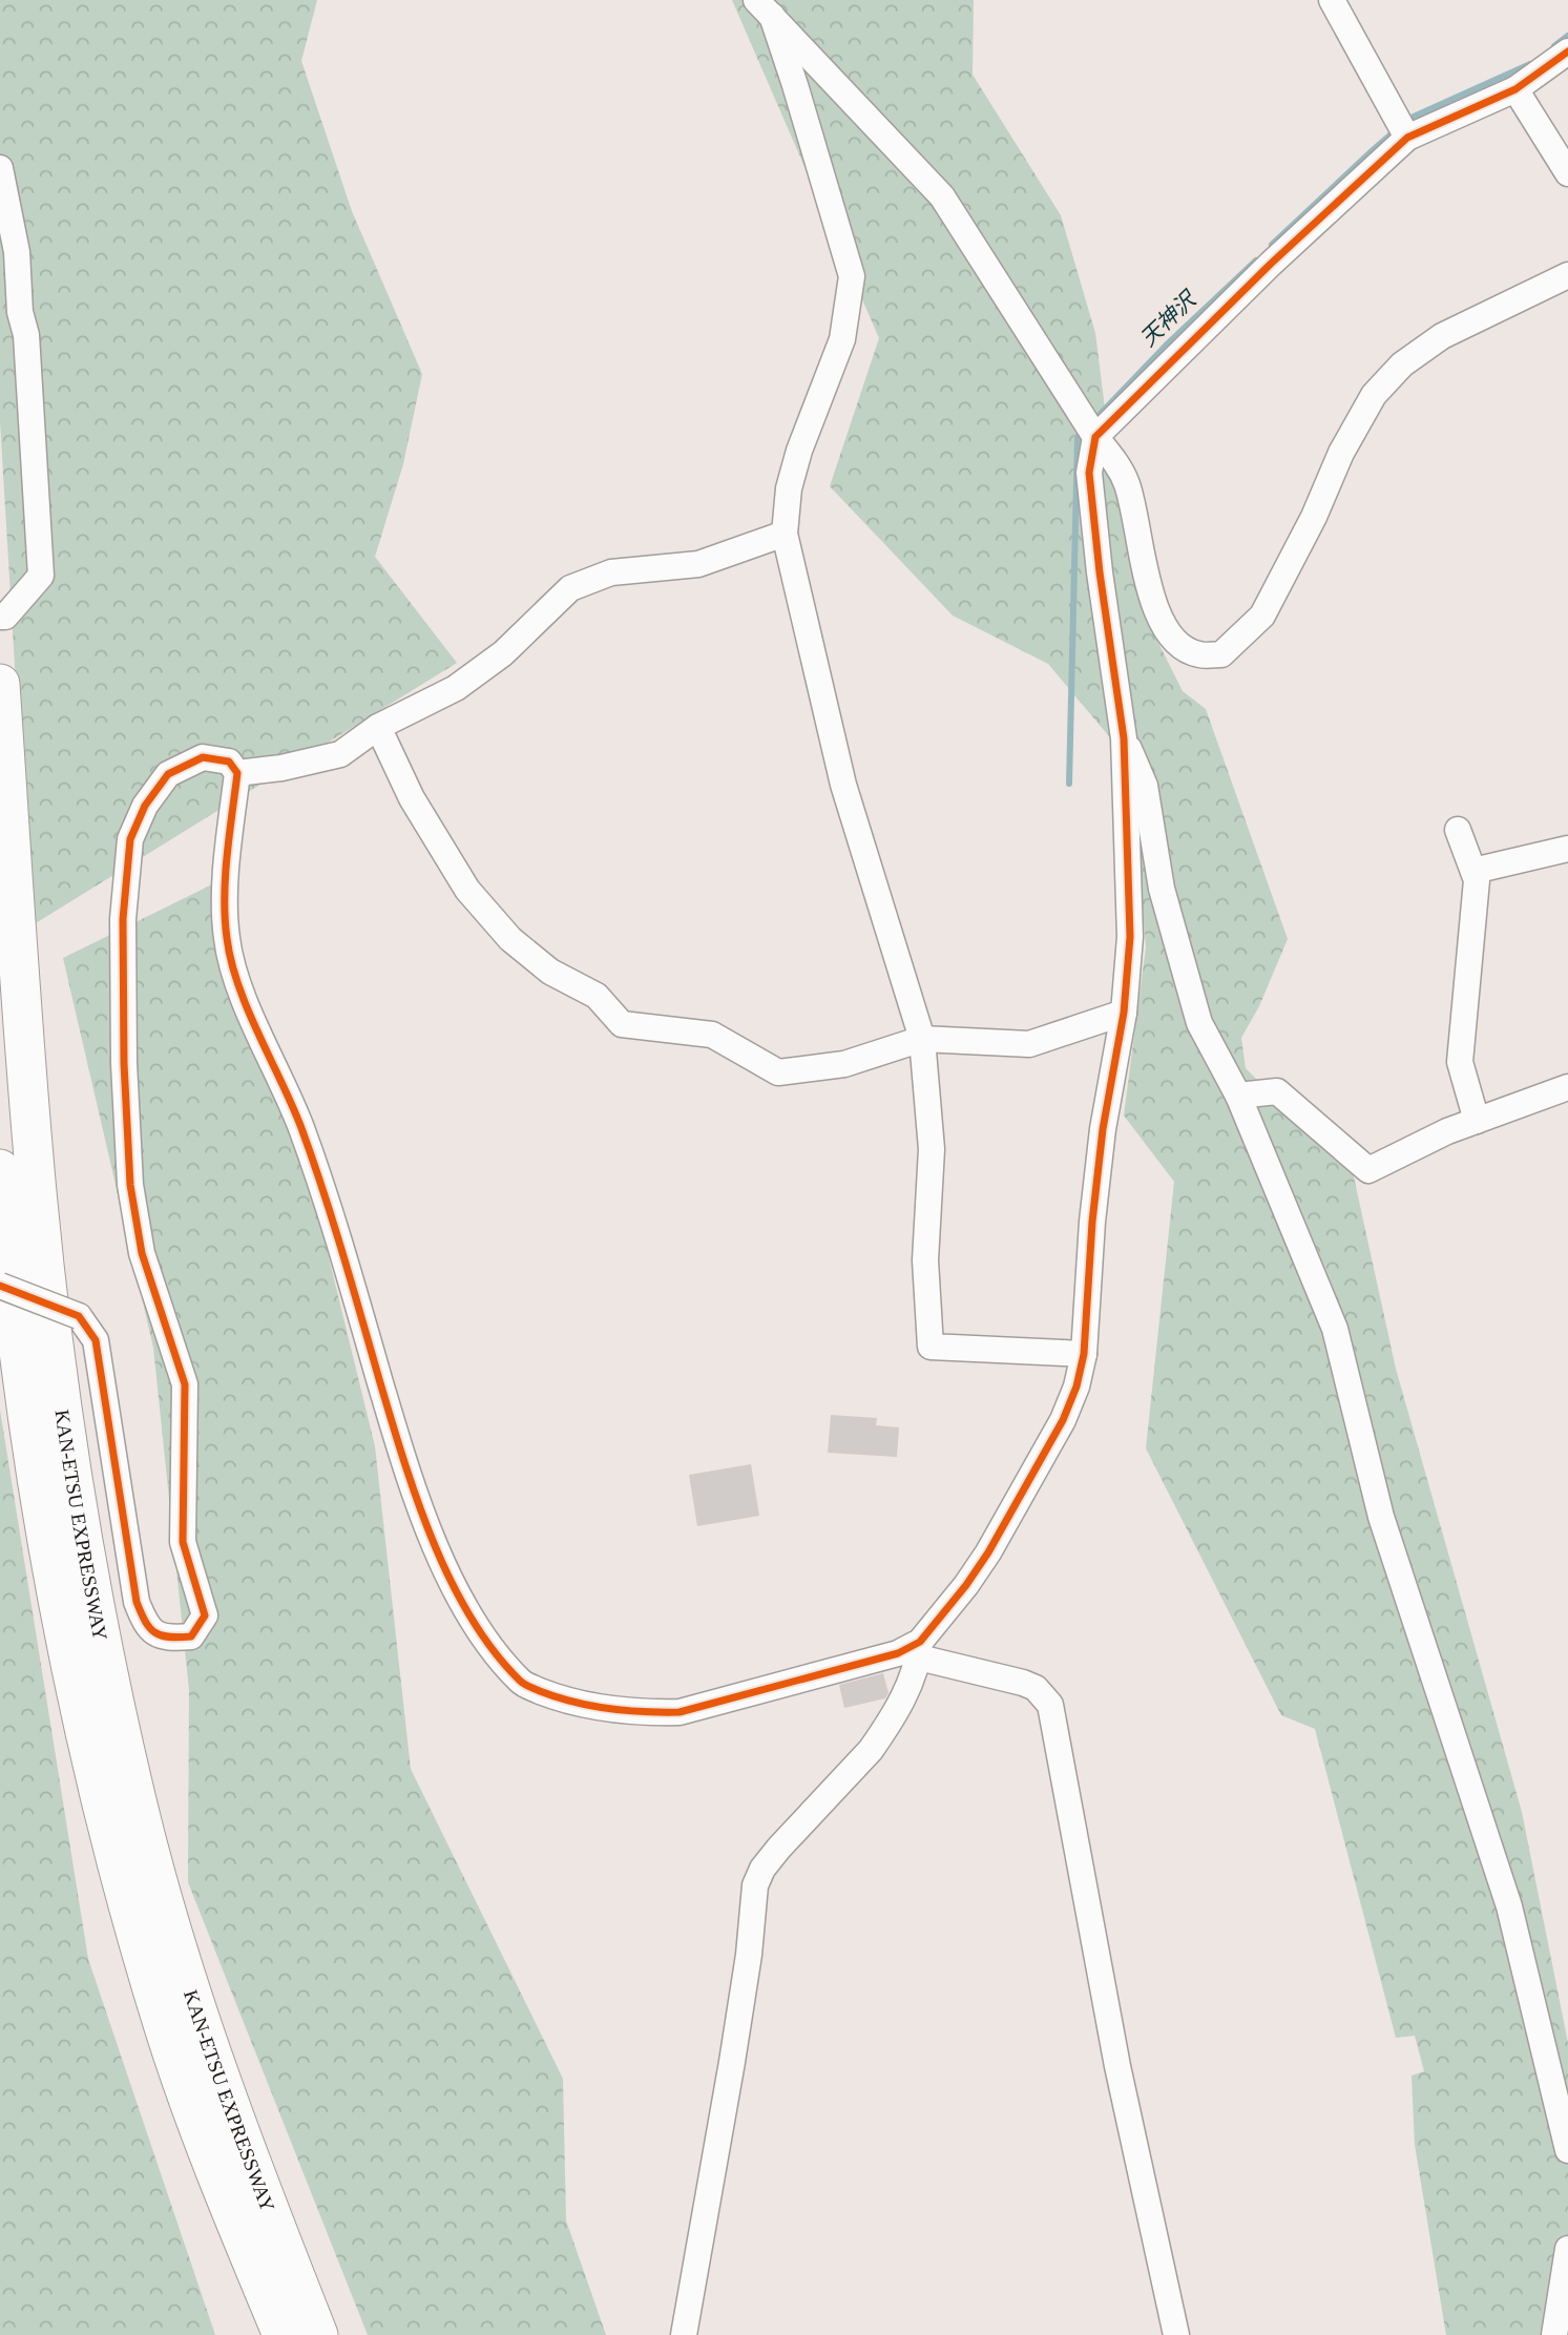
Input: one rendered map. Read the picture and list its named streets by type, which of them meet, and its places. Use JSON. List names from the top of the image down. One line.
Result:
{"streets":{"highway":["KAN-ETSU EXPRESSWAY"]},"water":["天神沢"]}
